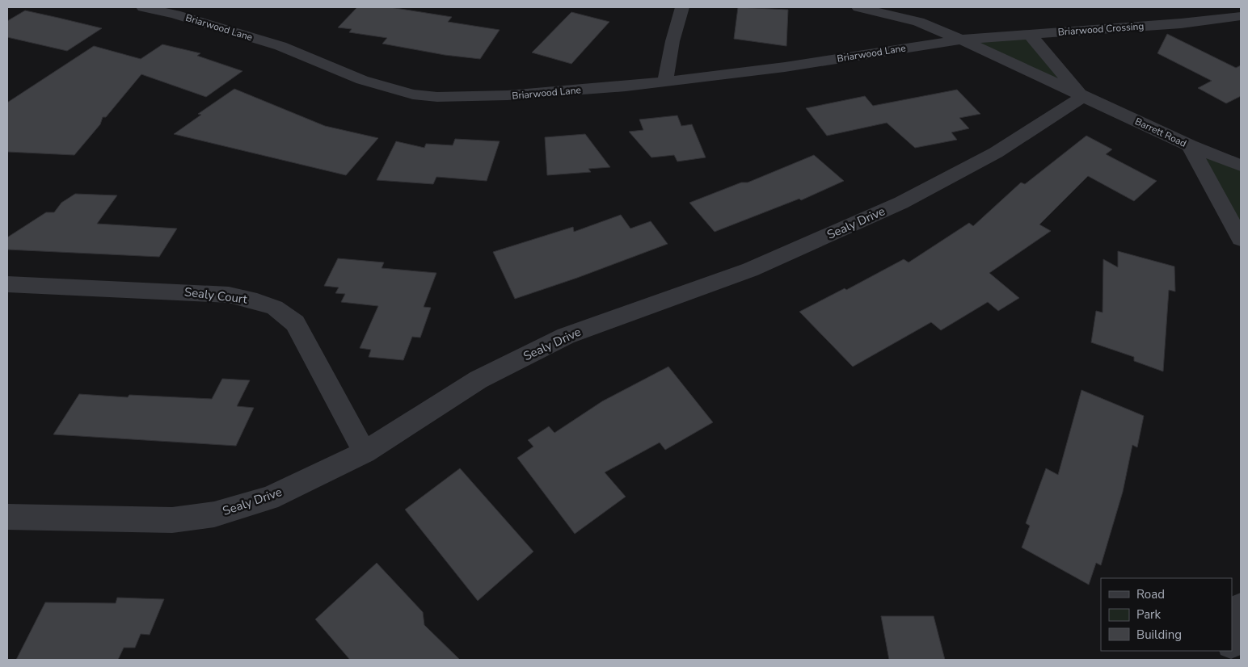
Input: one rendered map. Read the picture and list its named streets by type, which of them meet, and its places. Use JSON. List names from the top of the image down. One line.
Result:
{"streets":{"street":["Briarwood Lane","Briarwood Crossing","Barrett Road","Sealy Drive","Sealy Court"]},"crossings":[["Briarwood Lane","Briarwood Crossing"],["Briarwood Lane","Barrett Road"],["Briarwood Crossing","Barrett Road"],["Barrett Road","Sealy Drive"],["Sealy Drive","Sealy Court"]],"legend":["Road","Park","Building"]}
